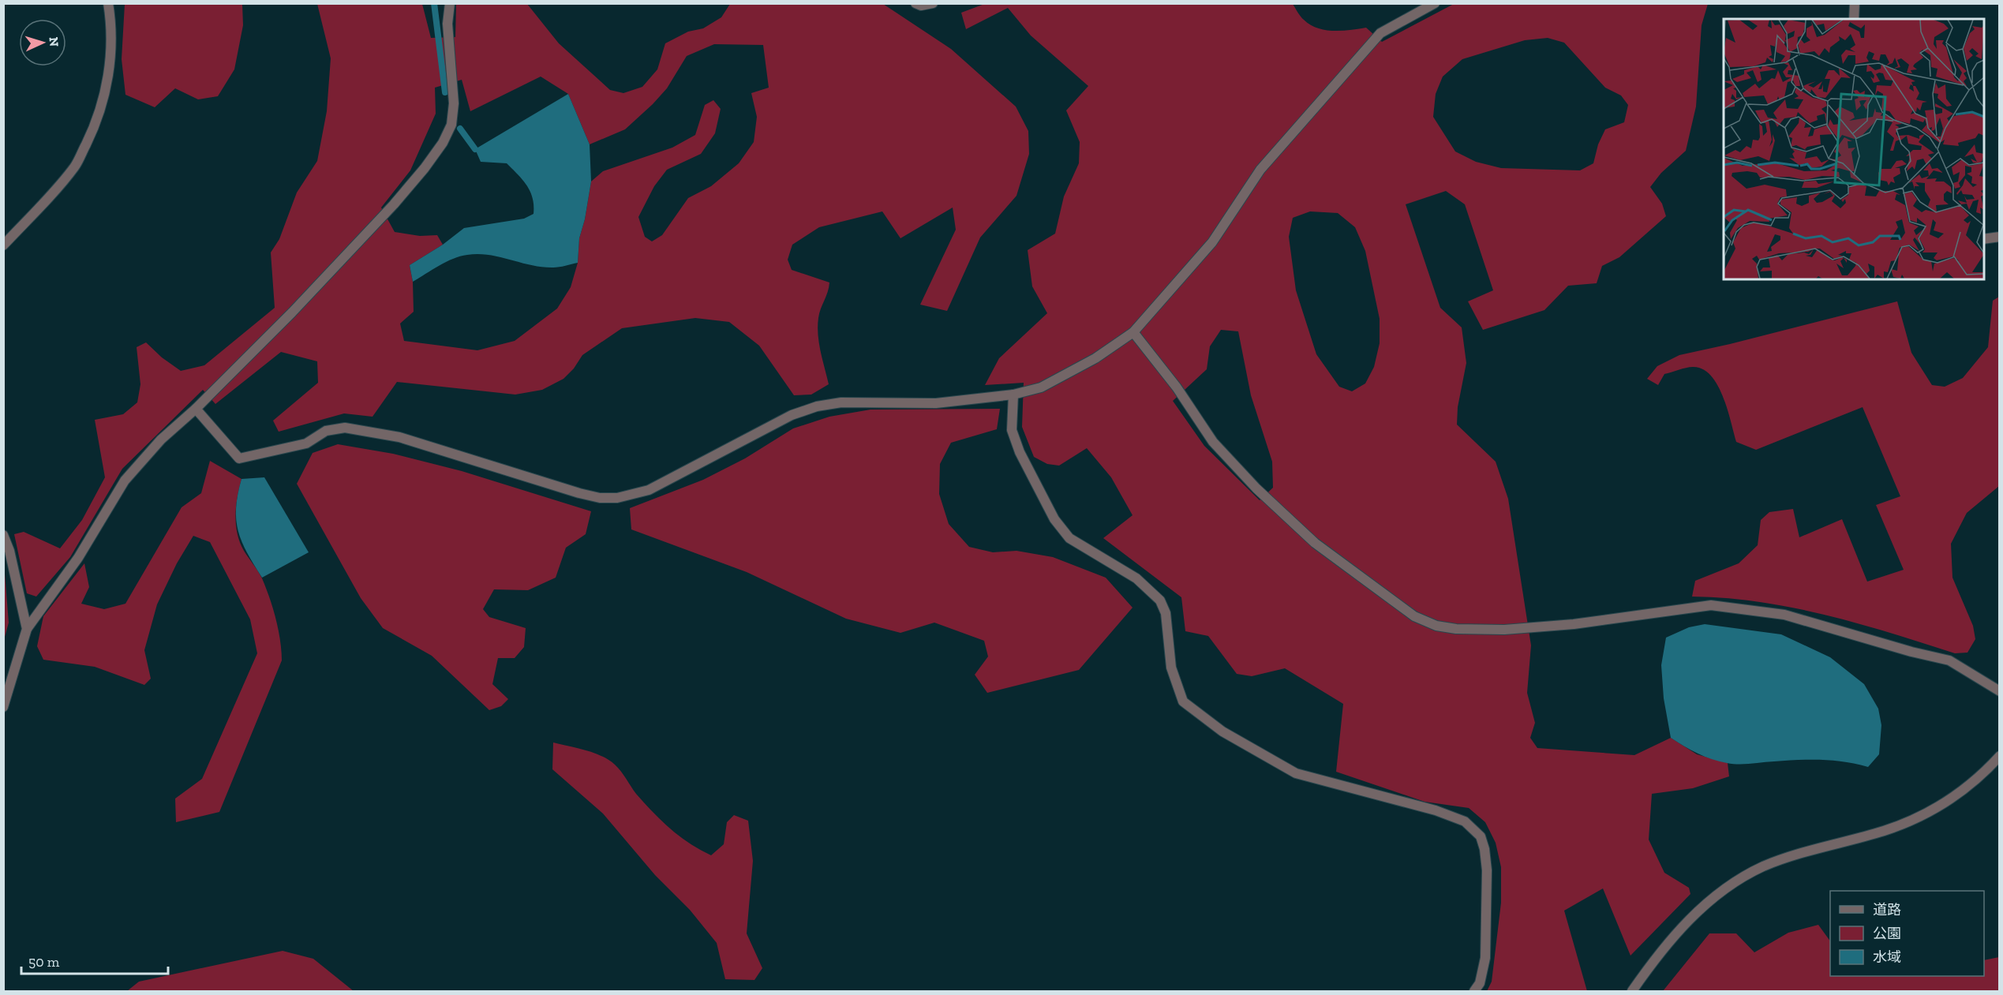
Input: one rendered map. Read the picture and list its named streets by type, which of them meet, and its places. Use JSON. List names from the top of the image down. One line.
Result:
{"legend":["道路","公園","水域"],"scale_bar":"50 m","north":"right"}
